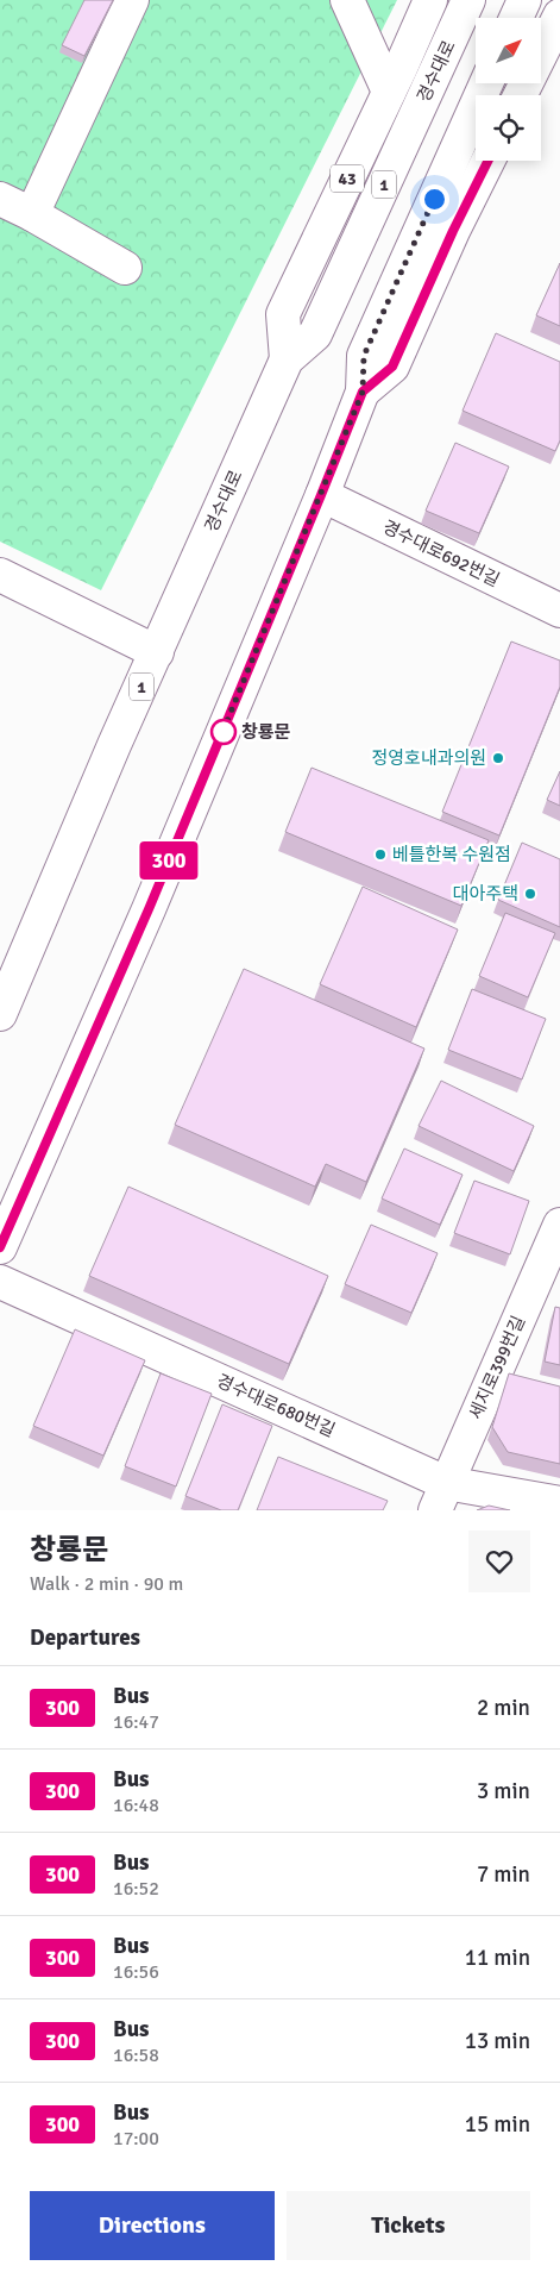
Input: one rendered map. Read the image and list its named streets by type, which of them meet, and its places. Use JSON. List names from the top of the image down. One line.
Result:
{"streets":{"main road":["경수대로","43","1","경수대로692번길","세지로399번길","경수대로680번길"]},"crossings":[["경수대로","43"],["세지로399번길","경수대로680번길"]],"places":["창룡문","정영호내과의원","베틀한복 수원점","대아주택"],"lines":["bus line 300"],"north":"top right","page":{"on_map":"300","heading":[["창룡문","Walk · 2 min · 90 m"],"Departures"],"list":[{"mark":"300","name":"Bus","note":"16:47","value":"2 min"},{"mark":"300","name":"Bus","note":"16:48","value":"3 min"},{"mark":"300","name":"Bus","note":"16:52","value":"7 min"},{"mark":"300","name":"Bus","note":"16:56","value":"11 min"},{"mark":"300","name":"Bus","note":"16:58","value":"13 min"},{"mark":"300","name":"Bus","note":"17:00","value":"15 min"}],"buttons":["Directions","Tickets"]}}
